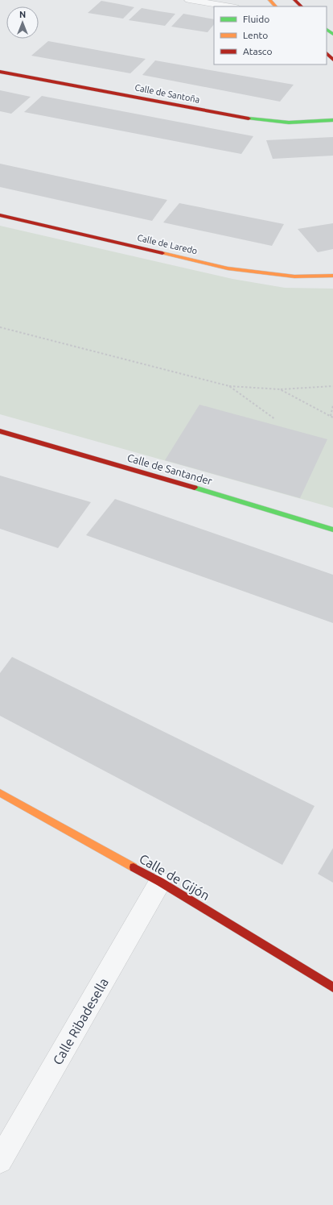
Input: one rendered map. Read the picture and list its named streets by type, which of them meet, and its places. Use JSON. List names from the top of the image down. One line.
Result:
{"streets":{"street":["Calle de Santoña","Calle de Laredo","Calle de Santander","Calle de Gijón","Calle Ribadesella"]},"crossings":[["Calle de Gijón","Calle Ribadesella"]],"legend":["Fluido","Lento","Atasco"],"north":"top"}
